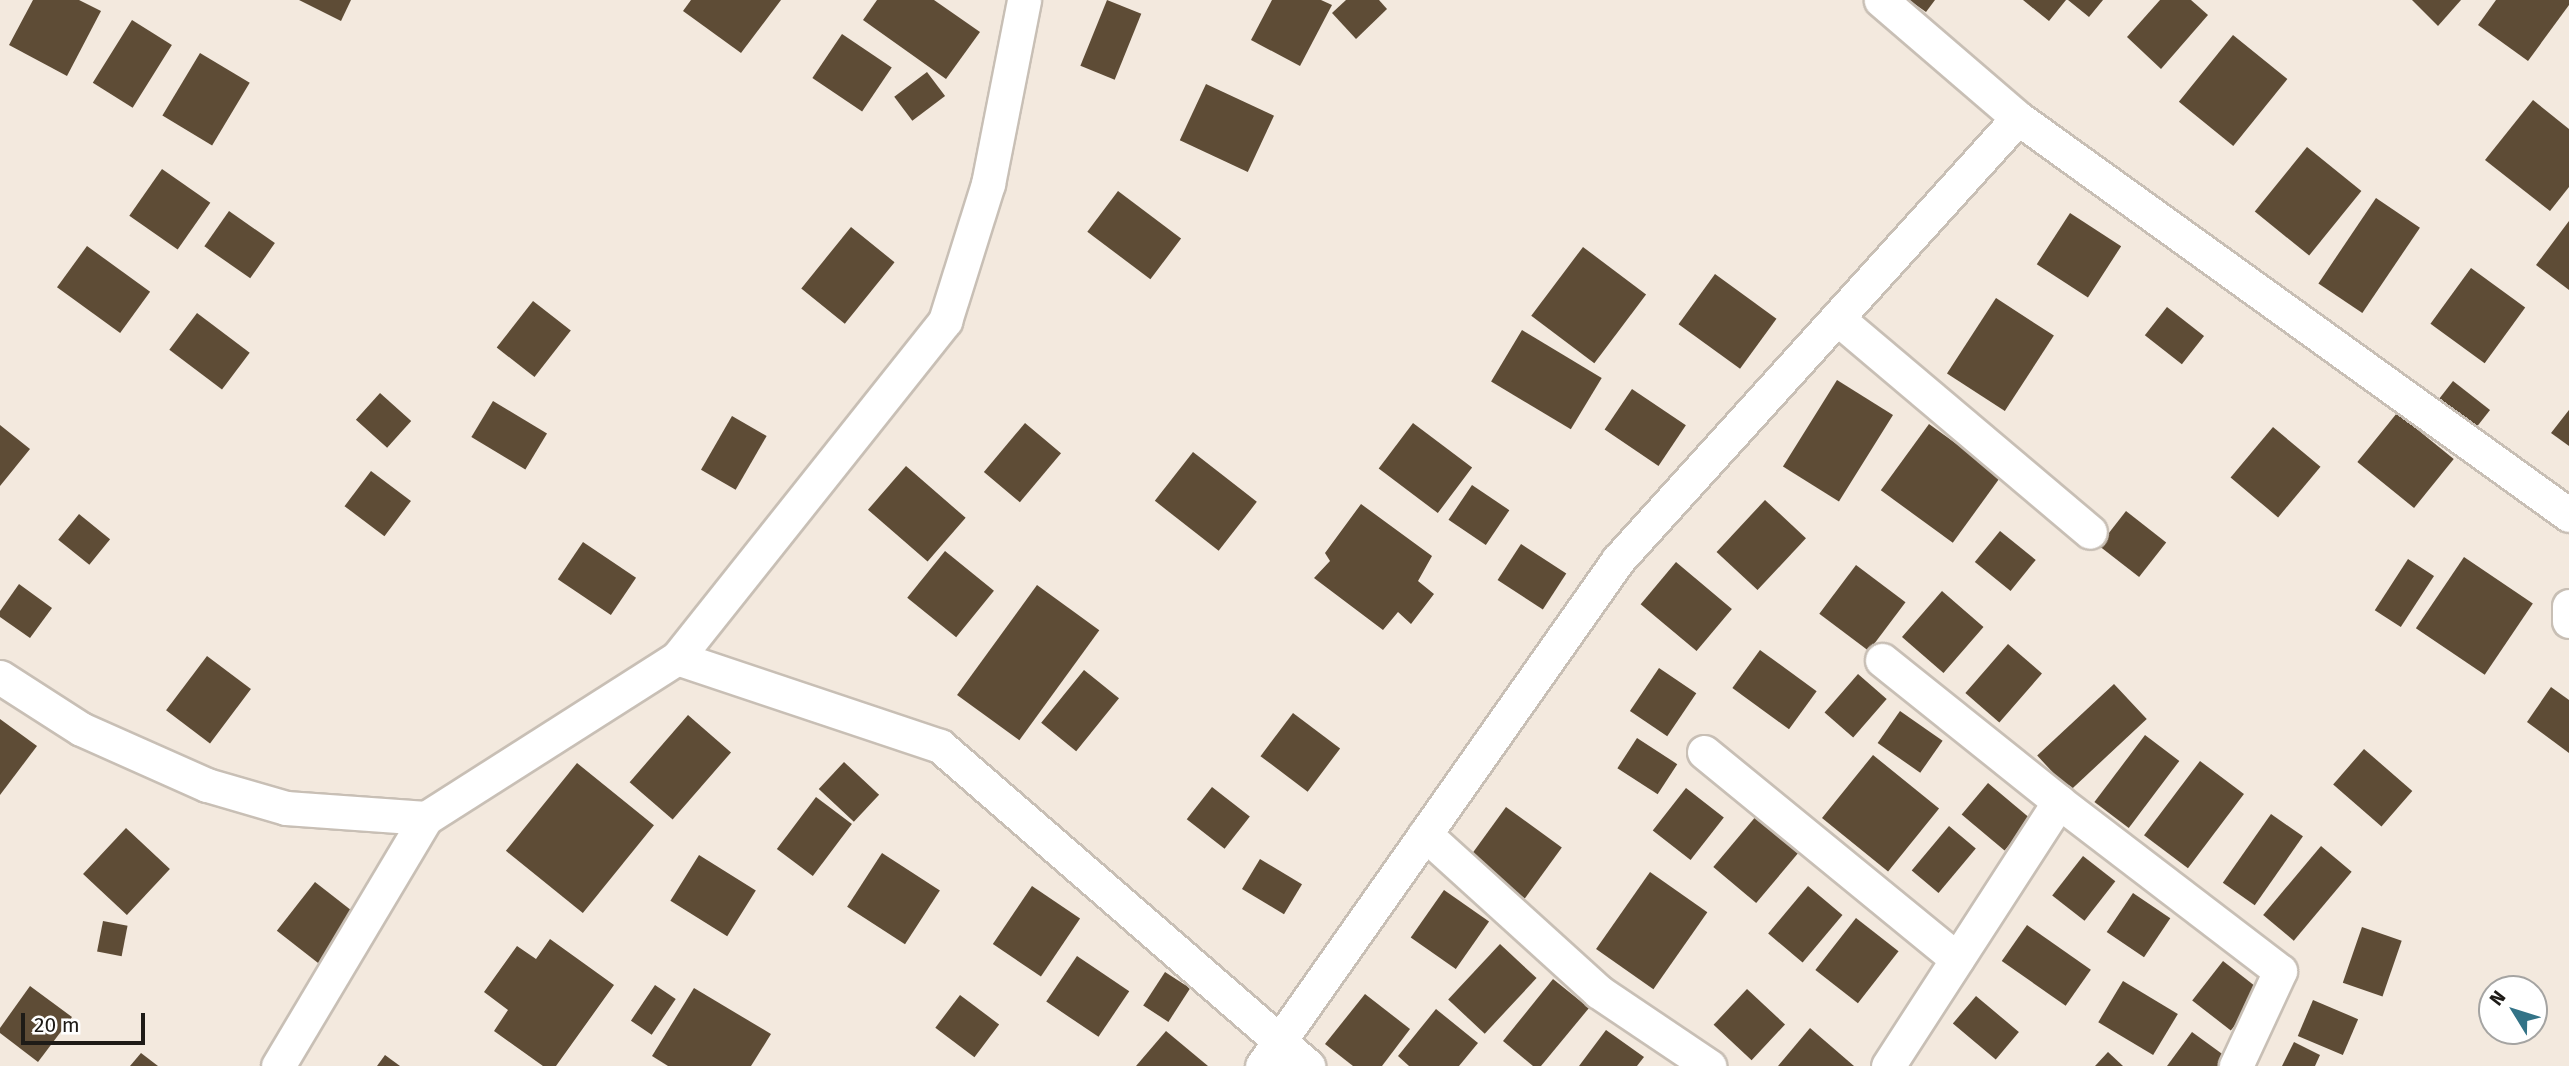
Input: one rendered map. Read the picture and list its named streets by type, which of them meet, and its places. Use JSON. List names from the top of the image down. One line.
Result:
{"scale_bar":"20 m","north":"top left"}
